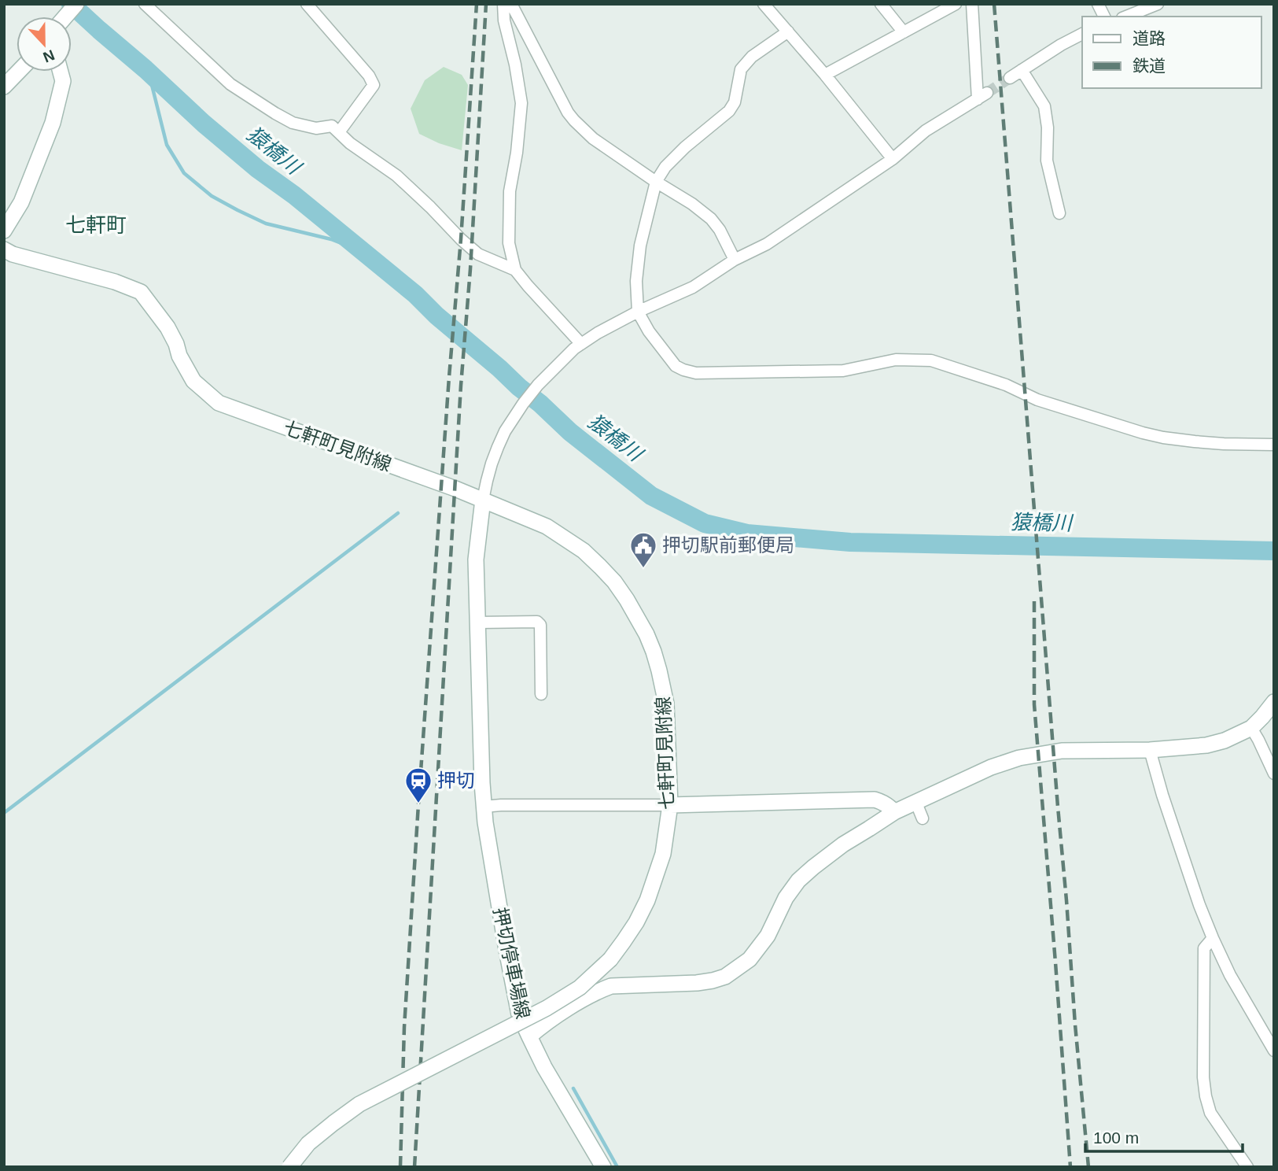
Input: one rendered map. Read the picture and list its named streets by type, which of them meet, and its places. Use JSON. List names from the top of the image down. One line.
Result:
{"streets":{"main road":["七軒町見附線","押切停車場線"]},"crossings":[["七軒町見附線","押切停車場線"]],"districts":["七軒町"],"water":["猿橋川"],"places":{"public building":["押切駅前郵便局"],"station":["押切"]},"legend":["道路","鉄道"],"scale_bar":"100 m","north":"bottom"}
